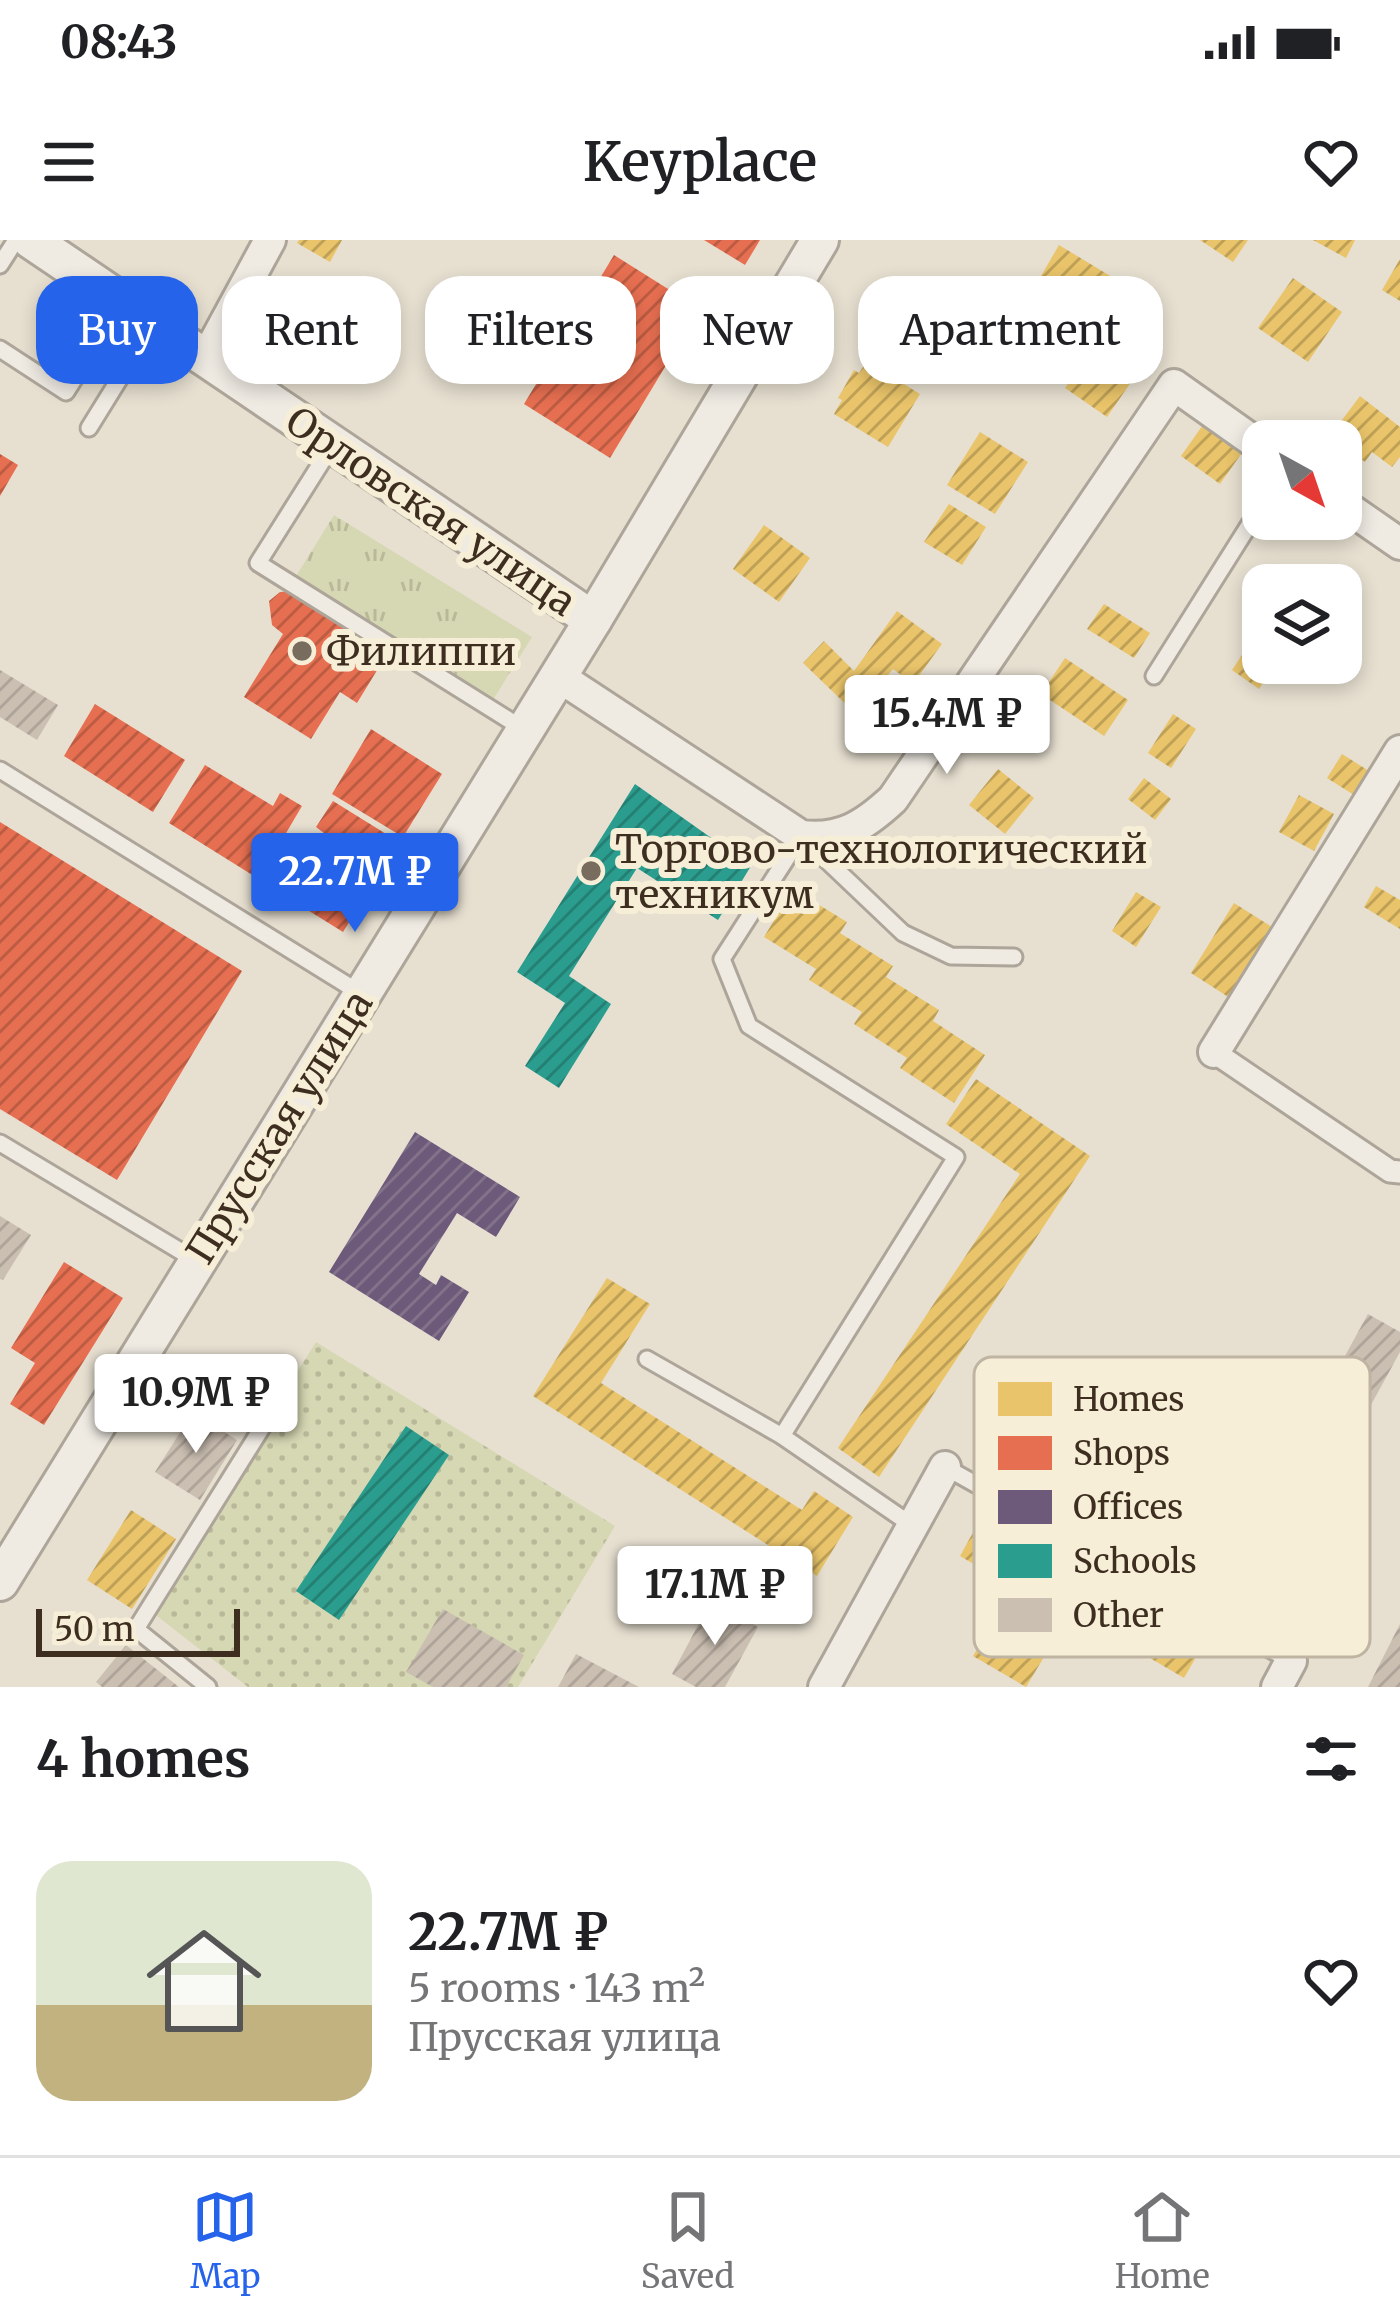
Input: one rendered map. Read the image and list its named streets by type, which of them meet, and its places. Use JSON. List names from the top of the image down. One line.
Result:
{"streets":{"street":["Орловская улица","Прусская улица"]},"crossings":[["Орловская улица","Прусская улица"]],"places":["Филиппи","Торгово-технологический техникум"],"legend":["Homes","Shops","Offices","Schools","Other"],"scale_bar":"50 m","north":"bottom right","page":{"status":"08:43","header":"Keyplace","chip":["Buy","Rent","Filters","New","Apartment"],"price":["15.4M ₽","22.7M ₽","10.9M ₽","17.1M ₽"],"scale":"50 m","heading":"4 homes","list":[{"name":"22.7M ₽","note":"5 rooms · 143 m² · Прусская улица"}],"tabs":["Map","Saved","Home"]}}
